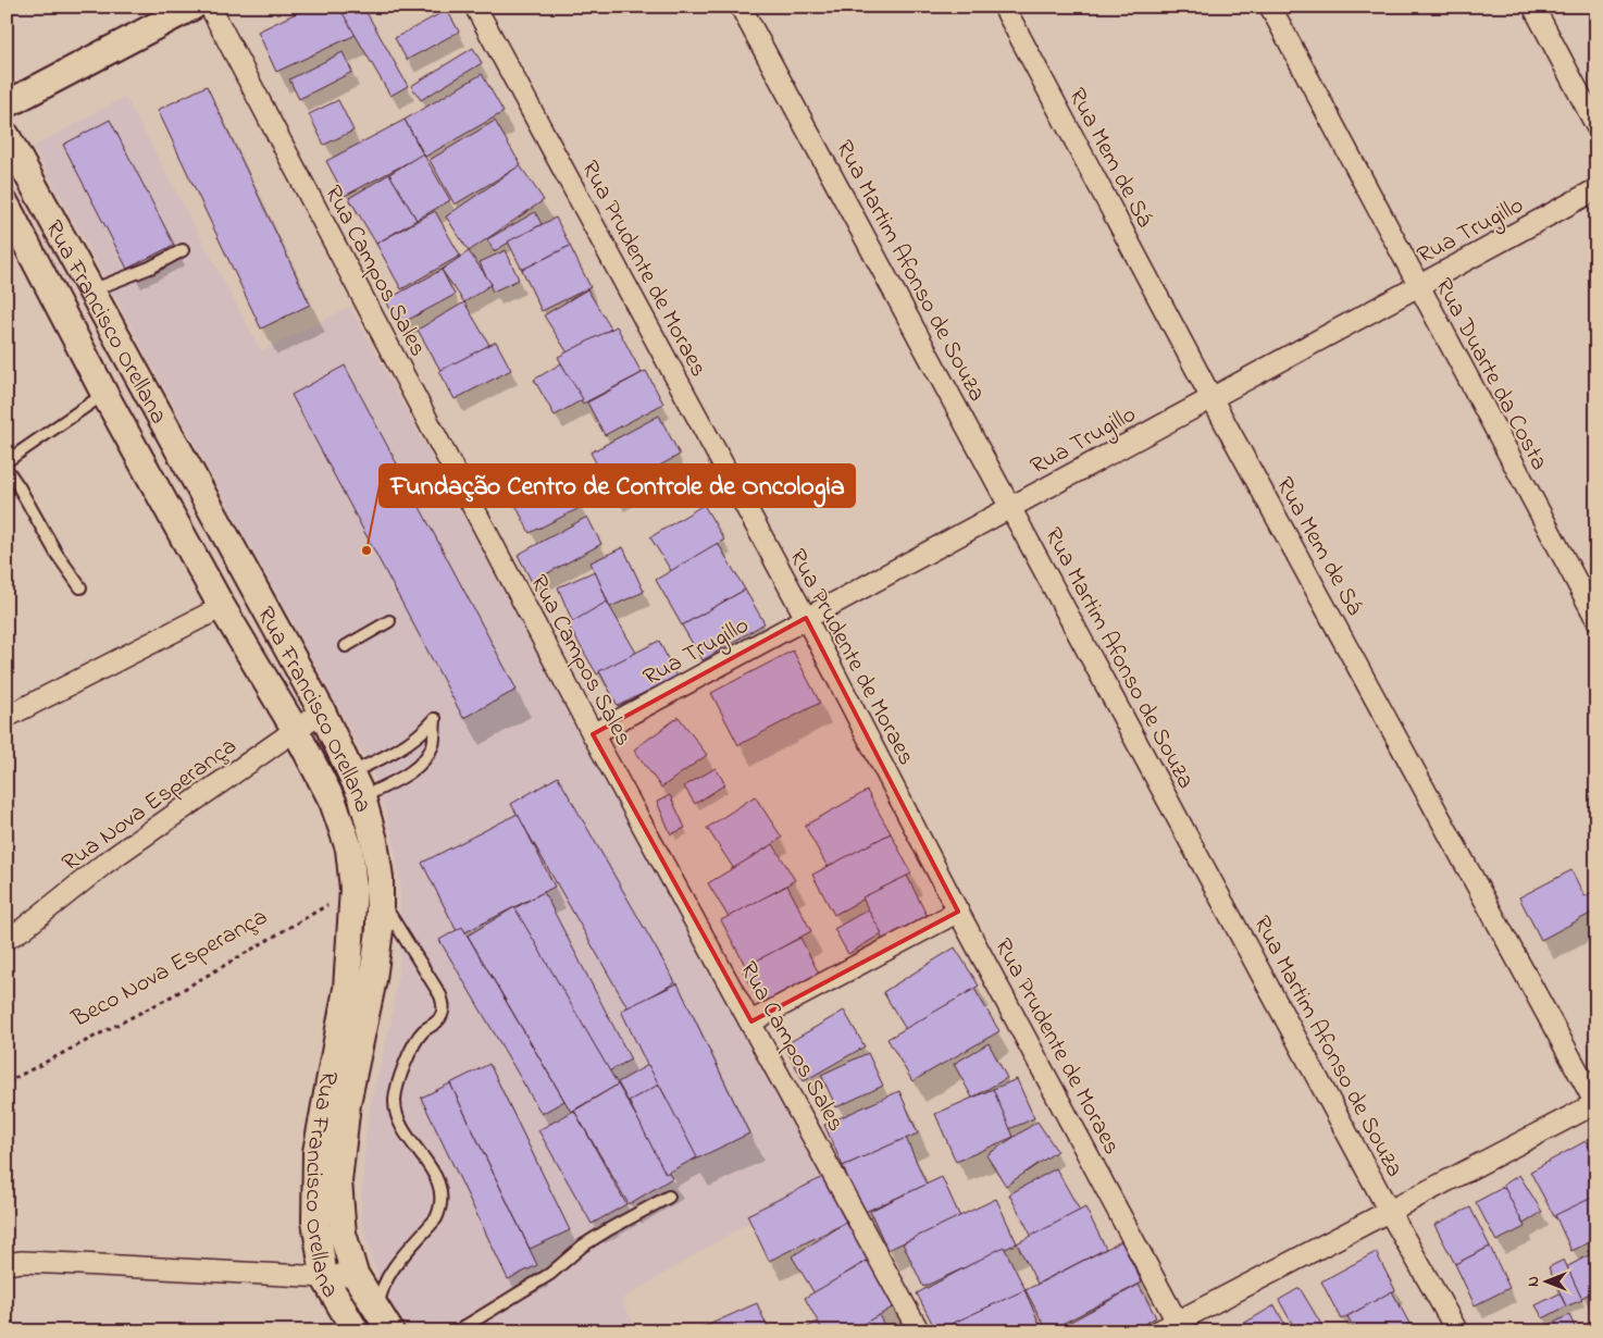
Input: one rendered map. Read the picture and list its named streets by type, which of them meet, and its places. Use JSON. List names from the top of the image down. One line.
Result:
{"streets":{"street":["Rua Mem de Sá","Rua Trugillo","Rua Prudente de Moraes","Rua Campos Sales","Rua Martim Afonso de Souza","Rua Francisco Orellana","Rua Duarte da Costa","Rua Nova Esperança"],"path":["Beco Nova Esperança"]},"crossings":[["Rua Mem de Sá","Rua Trugillo"],["Rua Trugillo","Rua Prudente de Moraes"],["Rua Trugillo","Rua Campos Sales"],["Rua Trugillo","Rua Martim Afonso de Souza"],["Rua Trugillo","Rua Duarte da Costa"],["Rua Francisco Orellana","Rua Nova Esperança"],["Rua Francisco Orellana","Beco Nova Esperança"]],"places":["Fundação Centro de Controle de Oncologia"],"north":"left"}
